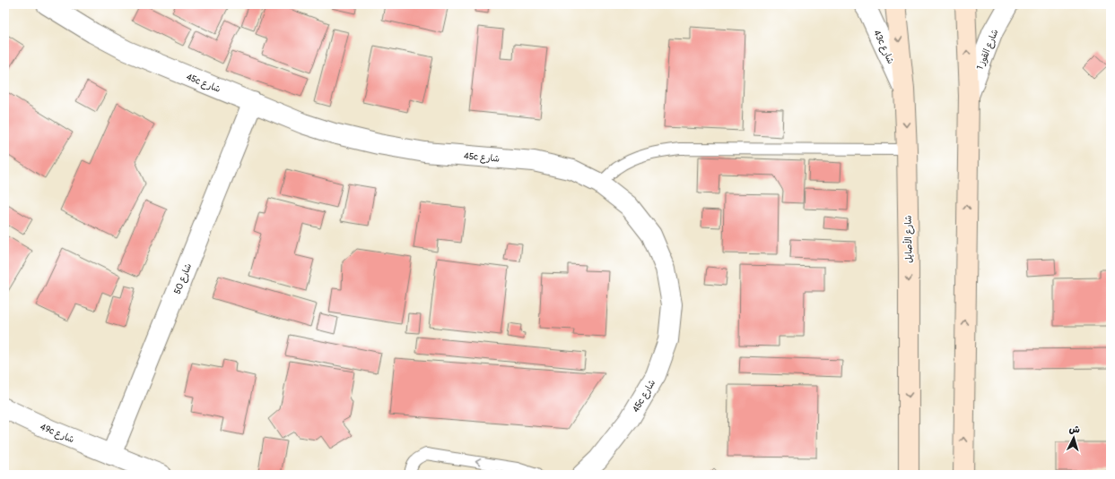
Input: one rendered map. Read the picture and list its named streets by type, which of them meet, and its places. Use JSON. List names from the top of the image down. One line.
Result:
{"streets":{"main road":["شارع الأصايل"],"street":["43c شارع","شارع القوز 1","45c شارع","شارع 50","49c شارع"]},"crossings":[["43c شارع","شارع الأصايل"],["45c شارع","شارع 50"],["شارع 50","49c شارع"]],"north":"top"}
